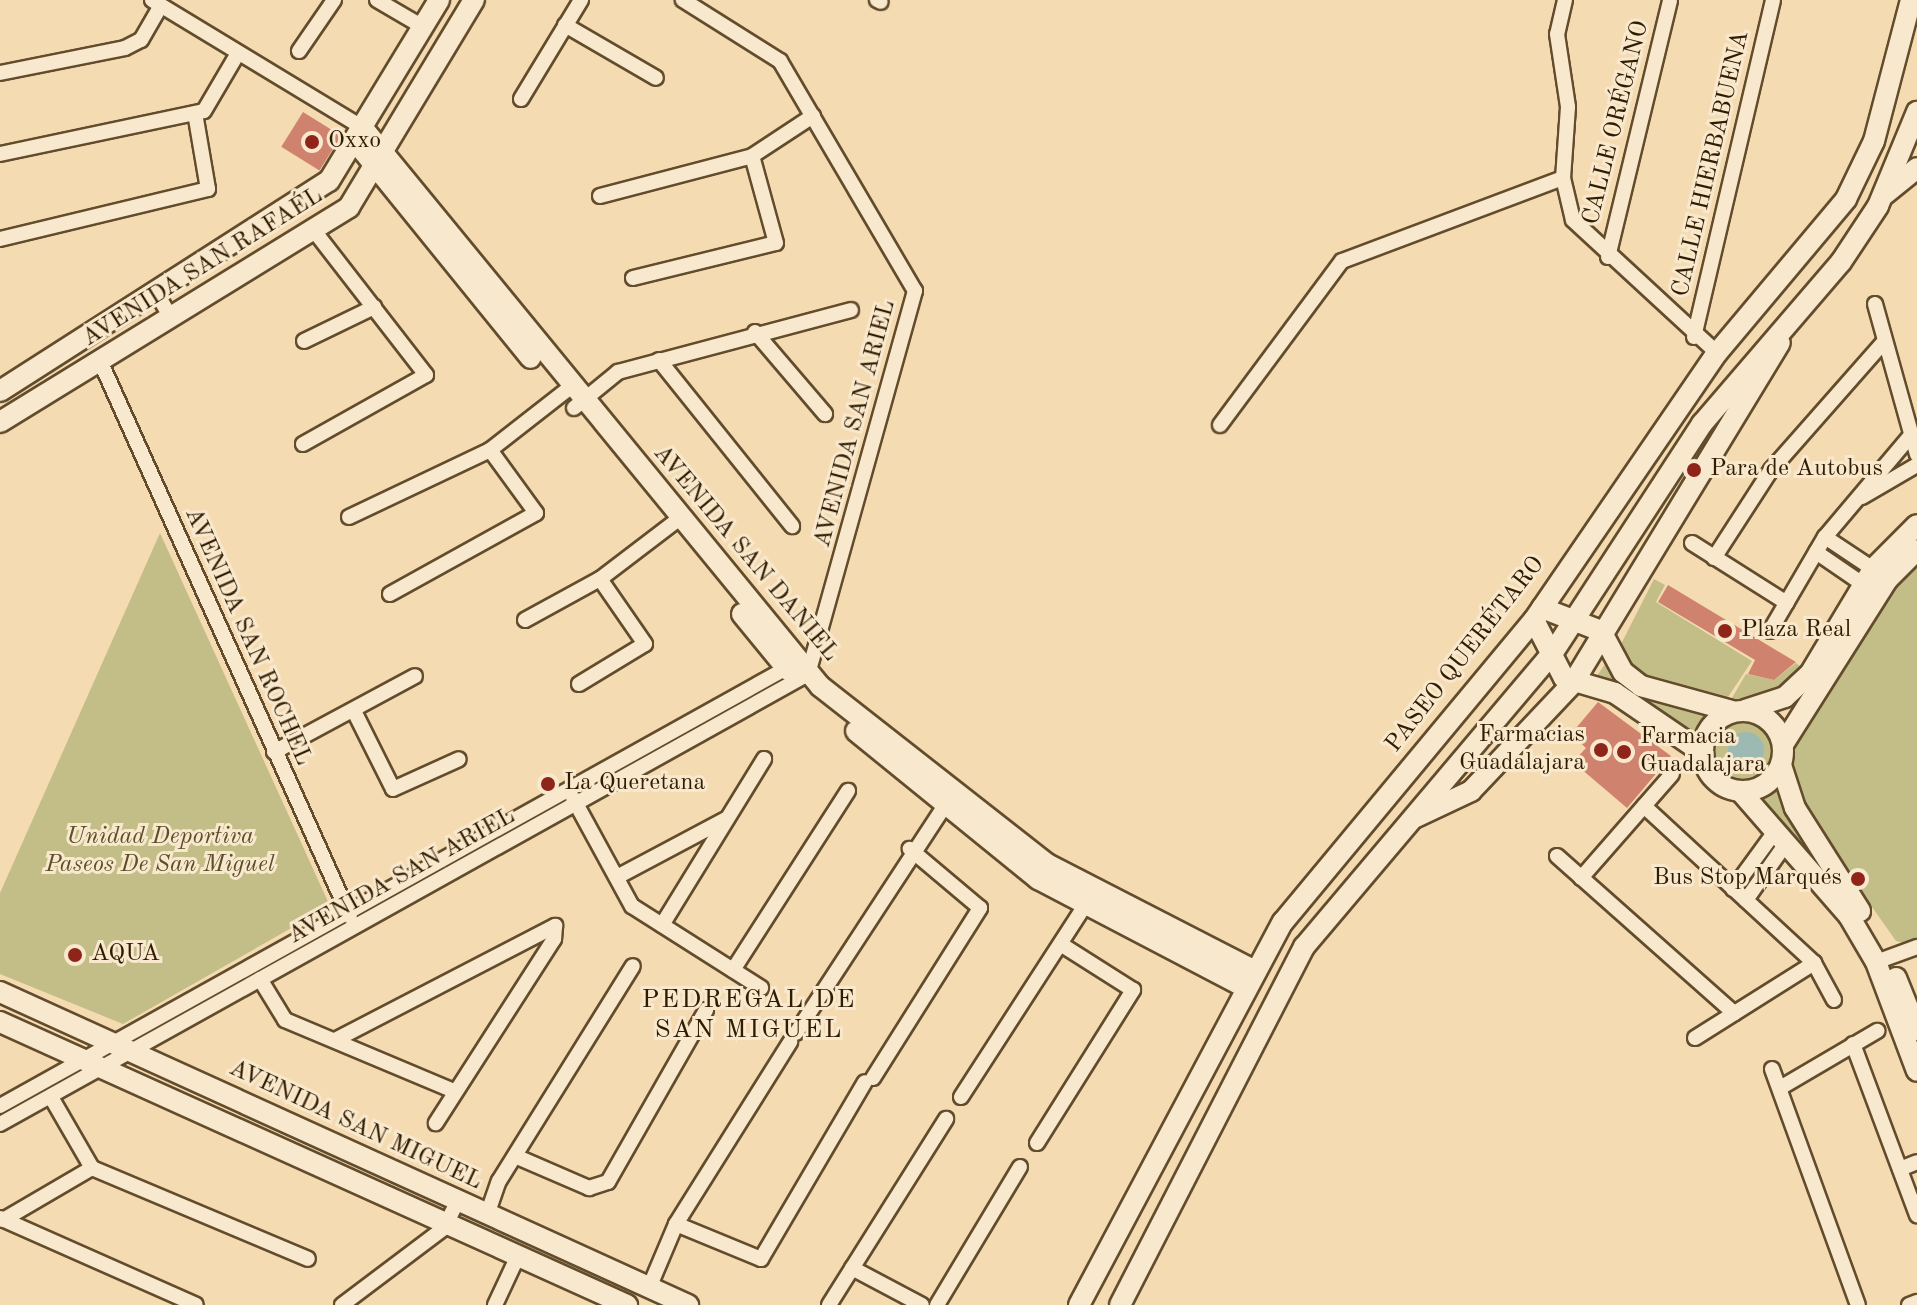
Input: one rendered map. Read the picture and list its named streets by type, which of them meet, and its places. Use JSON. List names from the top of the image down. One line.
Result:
{"streets":{"main road":["AVENIDA SAN RAFAÉL","AVENIDA SAN DANIEL","PASEO QUERÉTARO","AVENIDA SAN MIGUEL"],"street":["CALLE ORÉGANO","CALLE HIERBABUENA","AVENIDA SAN ARIEL","AVENIDA SAN ROCHEL"]},"crossings":[["AVENIDA SAN RAFAÉL","AVENIDA SAN DANIEL"],["AVENIDA SAN RAFAÉL","AVENIDA SAN ROCHEL"],["AVENIDA SAN ARIEL","AVENIDA SAN DANIEL"],["AVENIDA SAN ARIEL","AVENIDA SAN ROCHEL"],["AVENIDA SAN ARIEL","AVENIDA SAN MIGUEL"],["AVENIDA SAN DANIEL","PASEO QUERÉTARO"]],"districts":["PEDREGAL DE SAN MIGUEL"],"parks":["Unidad Deportiva Paseos De San Miguel"],"places":["Oxxo","Para de Autobus","Plaza Real","Farmacias Guadalajara","Farmacia Guadalajara","La Queretana","Bus Stop Marqués","AQUA"]}
